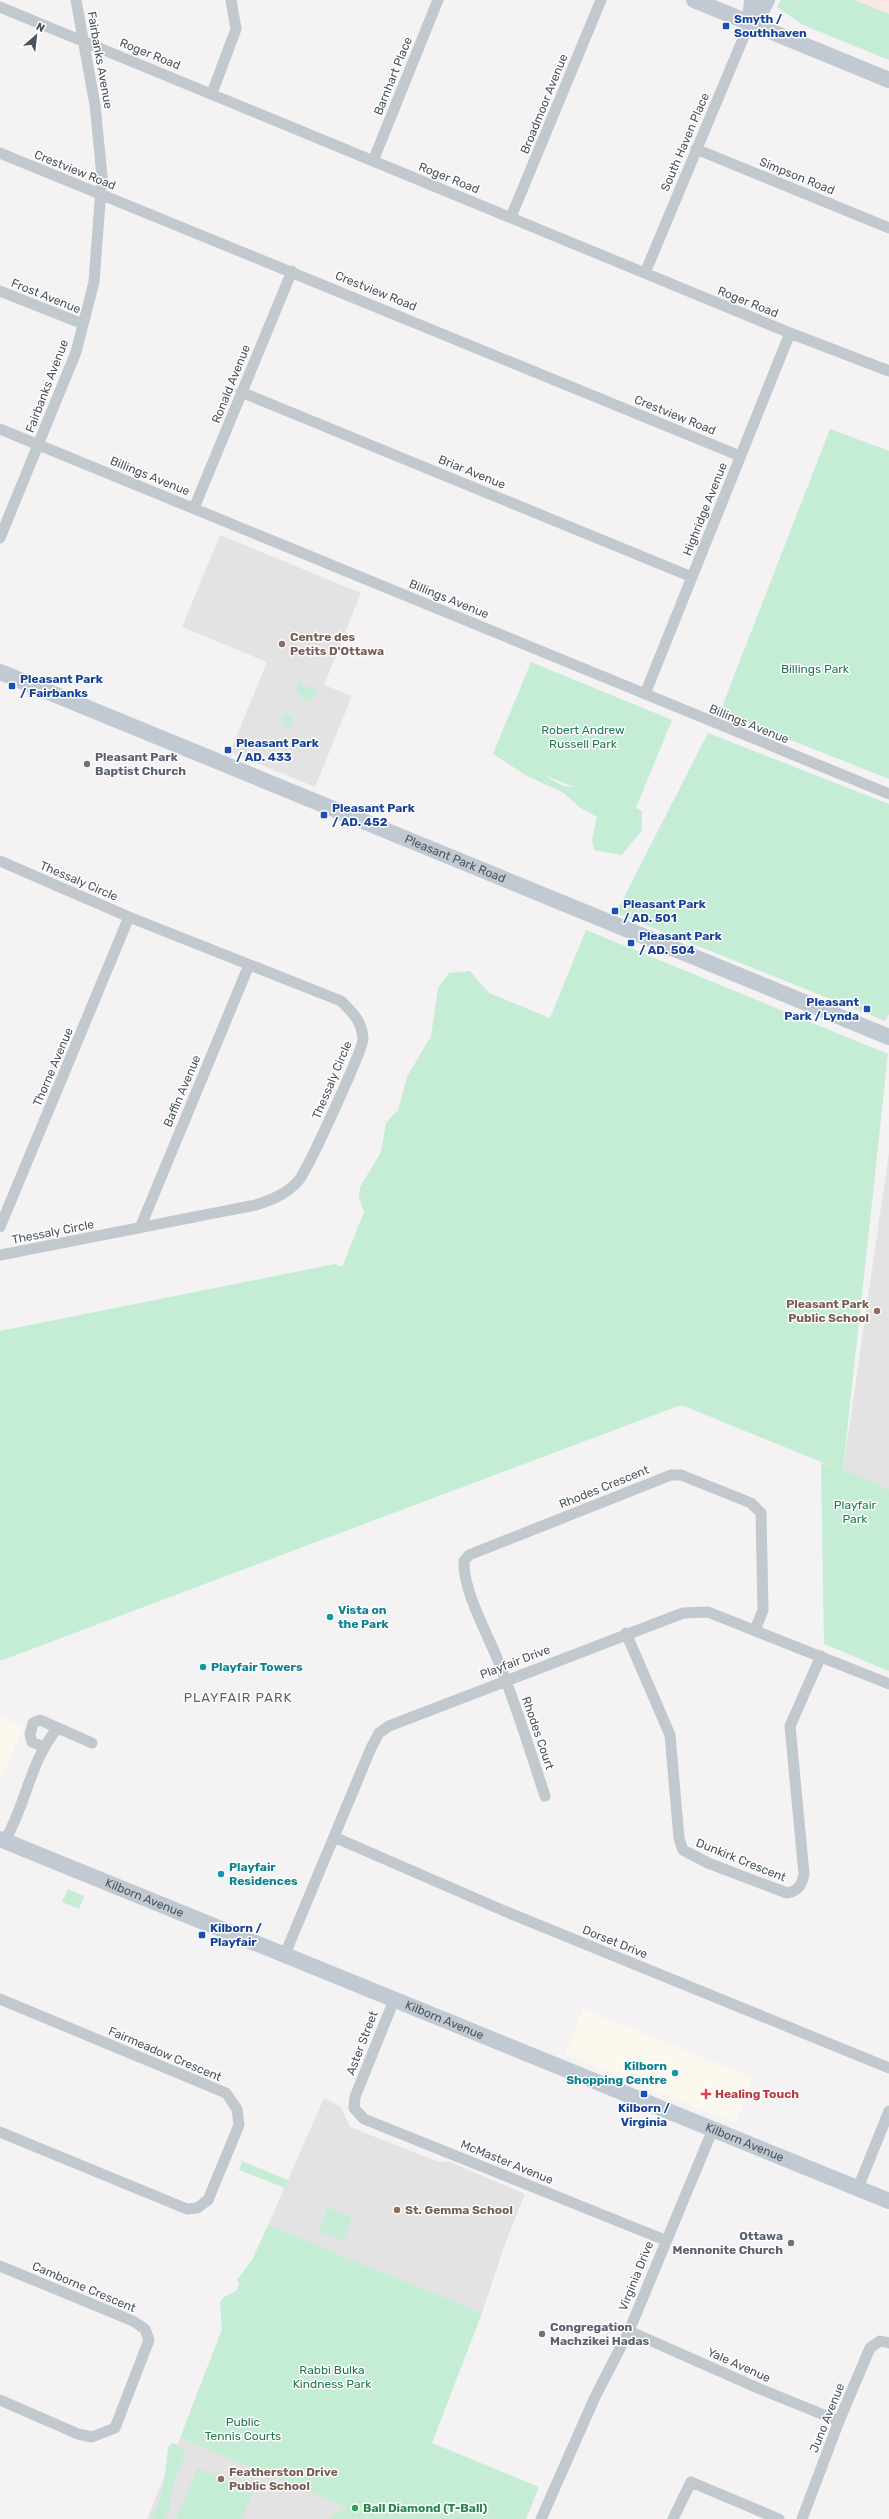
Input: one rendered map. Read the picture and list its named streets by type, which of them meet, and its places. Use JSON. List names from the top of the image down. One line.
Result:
{"streets":{"street":["Roger Road","Fairbanks Avenue","Barnhart Place","Broadmoor Avenue","South Haven Place","Crestview Road","Simpson Road","Frost Avenue","Ronald Avenue","Briar Avenue","Billings Avenue","Highridge Avenue","Pleasant Park Road","Thessaly Circle","Thorne Avenue","Baffin Avenue","Rhodes Crescent","Playfair Drive","Rhodes Court","Dunkirk Crescent","Kilborn Avenue","Dorset Drive","Aster Street","Fairmeadow Crescent","McMaster Avenue","Virginia Drive","Camborne Crescent","Yale Avenue","Juno Avenue"]},"crossings":[["Roger Road","Fairbanks Avenue"],["Roger Road","Barnhart Place"],["Roger Road","Broadmoor Avenue"],["Roger Road","South Haven Place"],["Roger Road","Highridge Avenue"],["Fairbanks Avenue","Crestview Road"],["Fairbanks Avenue","Frost Avenue"],["Fairbanks Avenue","Billings Avenue"],["South Haven Place","Simpson Road"],["Crestview Road","Ronald Avenue"],["Crestview Road","Highridge Avenue"],["Ronald Avenue","Briar Avenue"],["Ronald Avenue","Billings Avenue"],["Briar Avenue","Highridge Avenue"],["Billings Avenue","Highridge Avenue"],["Thessaly Circle","Thorne Avenue"],["Thessaly Circle","Baffin Avenue"],["Rhodes Crescent","Playfair Drive"],["Rhodes Crescent","Rhodes Court"],["Playfair Drive","Rhodes Court"],["Playfair Drive","Dunkirk Crescent"],["Playfair Drive","Kilborn Avenue"],["Playfair Drive","Dorset Drive"],["Kilborn Avenue","Aster Street"],["Kilborn Avenue","Virginia Drive"],["Aster Street","McMaster Avenue"],["McMaster Avenue","Virginia Drive"],["Virginia Drive","Yale Avenue"],["Yale Avenue","Juno Avenue"]],"districts":["PLAYFAIR PARK"],"parks":["Billings Park","Robert Andrew Russell Park","Playfair Park","Rabbi Bulka Kindness Park","Public Tennis Courts"],"places":{"transit":["Smyth / Southhaven","Pleasant Park / Fairbanks","Pleasant Park / AD. 433","Pleasant Park / AD. 452","Pleasant Park / AD. 501","Pleasant Park / AD. 504","Pleasant Park / Lynda","Kilborn / Playfair","Kilborn / Virginia"],"other":["Centre des Petits D'Ottawa","Pleasant Park Baptist Church","Pleasant Park Public School","Vista on the Park","Playfair Towers","Playfair Residences","Kilborn Shopping Centre","St. Gemma School","Ottawa Mennonite Church","Congregation Machzikei Hadas","Featherston Drive Public School","Ball Diamond (T-Ball)"],"health":["Healing Touch"]},"north":"top right"}
